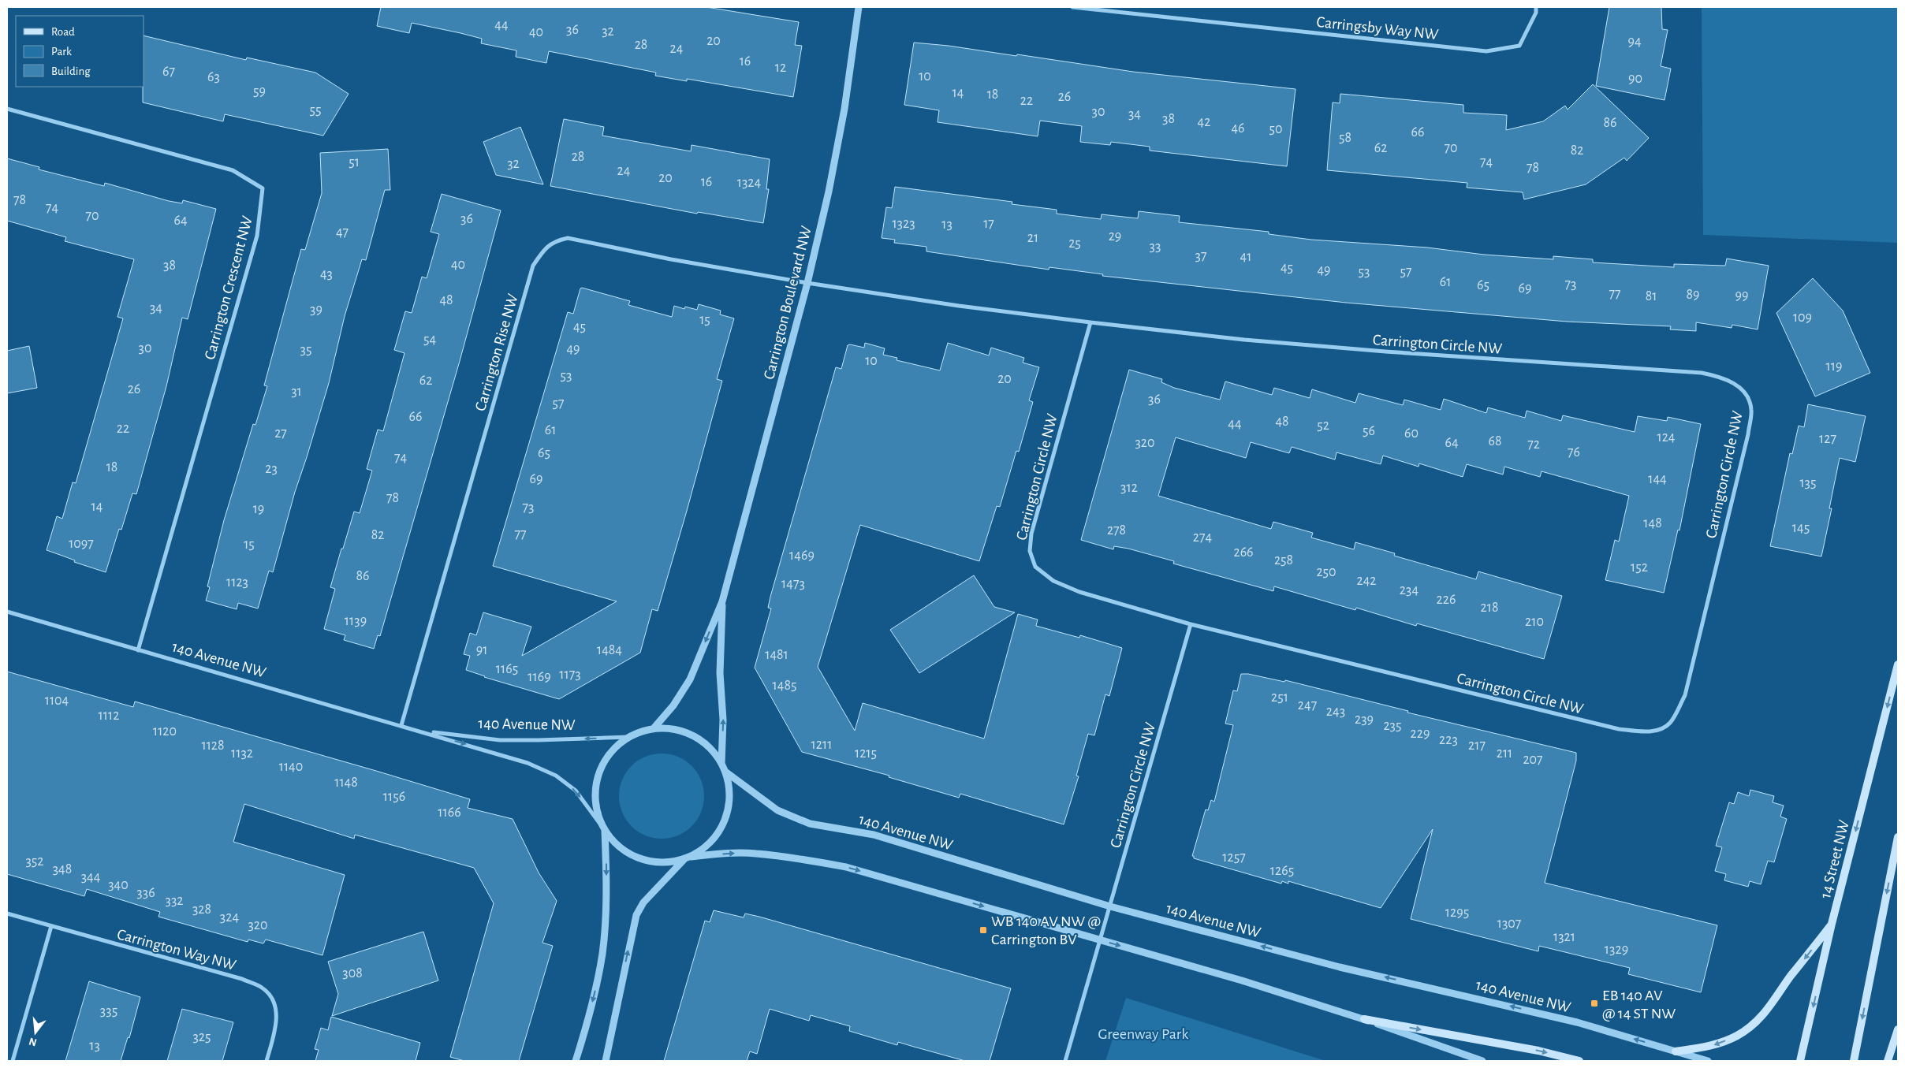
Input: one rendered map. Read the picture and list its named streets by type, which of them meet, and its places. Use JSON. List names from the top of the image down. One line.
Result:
{"streets":{"main road":["14 Street NW"],"street":["Carringsby Way NW","Carrington Crescent NW","Carrington Boulevard NW","Carrington Circle NW","Carrington Rise NW","140 Avenue NW","Carrington Way NW"]},"crossings":[["Carrington Crescent NW","140 Avenue NW"],["Carrington Boulevard NW","Carrington Circle NW"],["Carrington Boulevard NW","Carrington Rise NW"],["Carrington Boulevard NW","140 Avenue NW"],["Carrington Circle NW","Carrington Rise NW"],["Carrington Circle NW","140 Avenue NW"],["Carrington Rise NW","140 Avenue NW"]],"parks":["Greenway Park"],"places":{"transit":["WB 140 AV NW @ Carrington BV","EB 140 AV @ 14 ST NW"]},"house_numbers":["44","36","32","40","20","94","28","24","16","12","67","10","63","90","59","14","18","26","22","55","30","34","38","42","86","46","50","66","58","62","70","82","28","51","74","32","78","24","20","16","1324","78","74","70","36","64","1323","17","13","47","29","21","25","33","37","41","40","38","45","49","53","57","43","61","73","65","69","77","89","99","81","48","34","39","109","15","45","54","30","49","35","10","119","53","20","62","26","31","36","57","66","48","44","52","22","61","56","27","60","124","127","68","320","64","72","76","65","74","18","23","69","144","135","312","78","14","73","19","148","145","278","77","82","274","1097","15","266","1469","258","152","250","86","242","1123","1473","234","226","218","1139","210","91","1484","1481","1165","1173","1169","1485","251","1104","247","243","1112","239","235","1120","229","223","1211","1128","217","1132","1215","211","207","1140","1148","1156","1166","1257","352","348","1265","344","340","336","332","328","1295","324","1307","320","1321","1329","308","335","325","13"],"legend":["Road","Park","Building"],"north":"bottom"}
